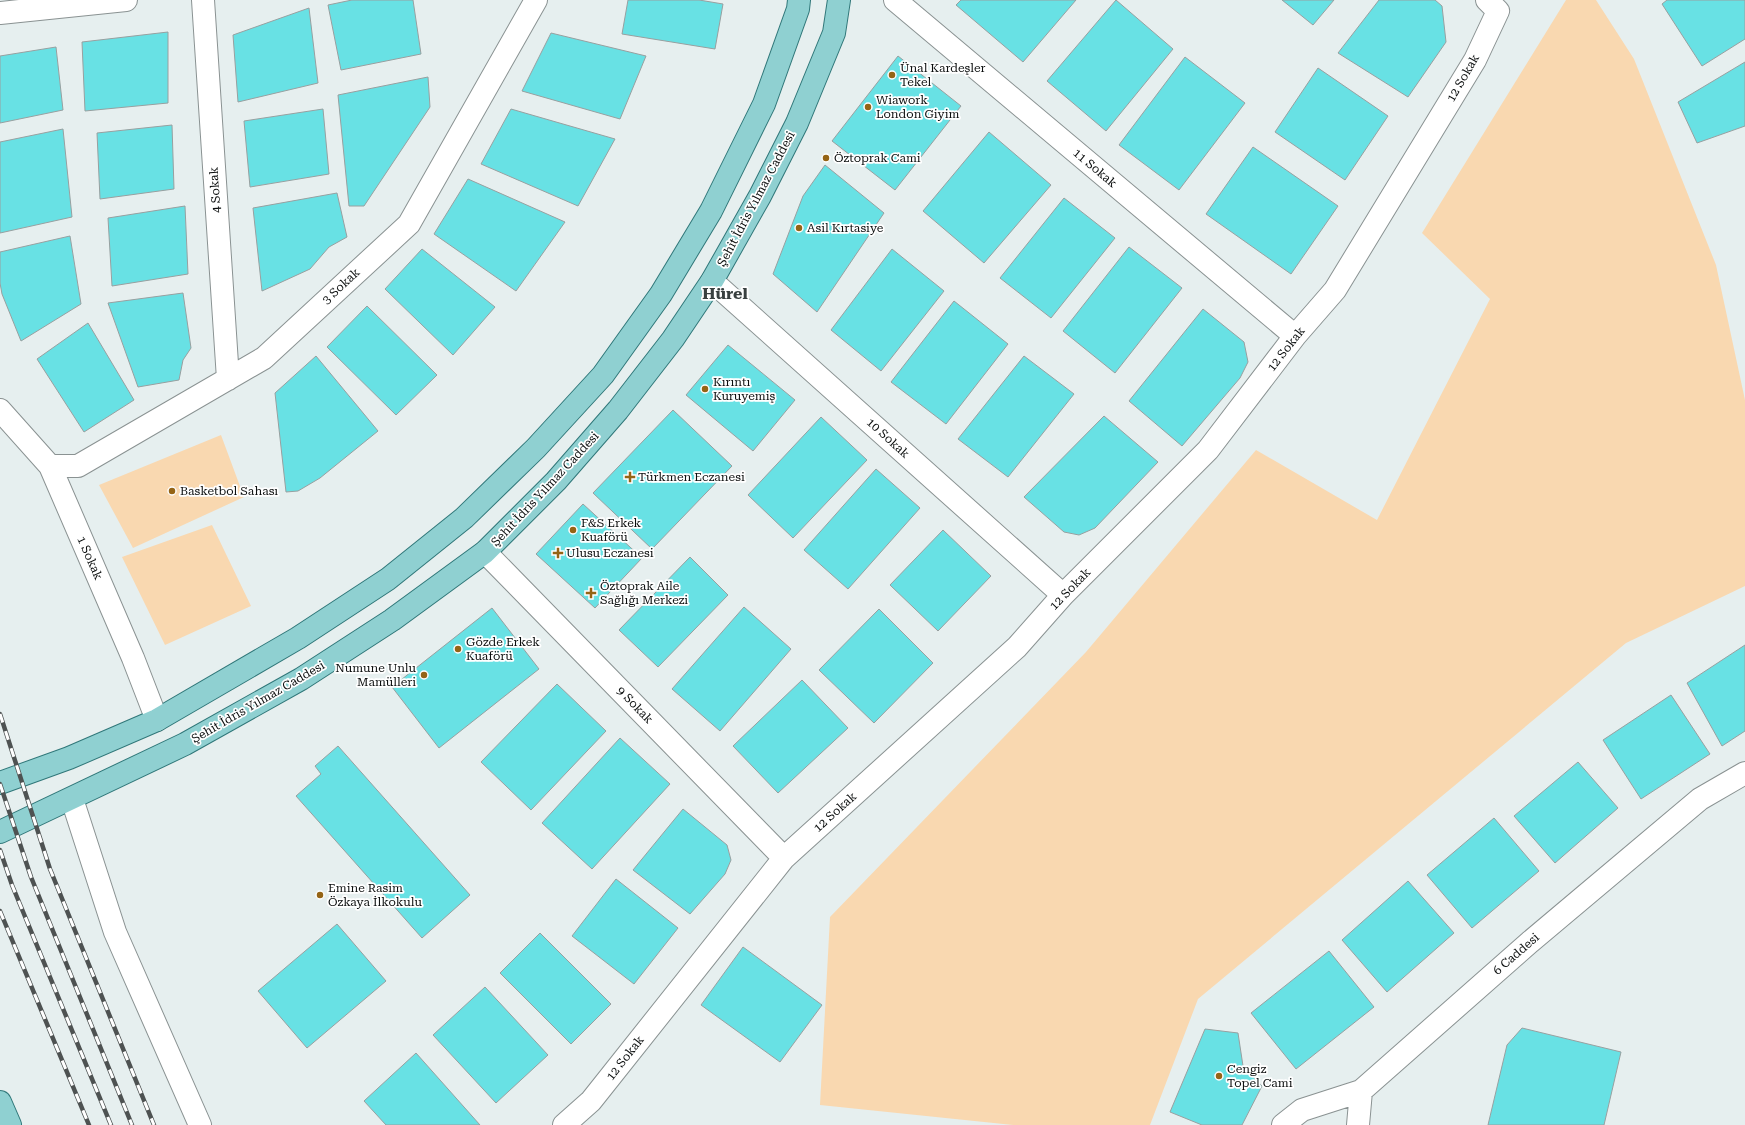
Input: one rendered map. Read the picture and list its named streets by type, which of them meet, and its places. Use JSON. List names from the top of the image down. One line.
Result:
{"streets":{"main road":["Şehit İdris Yılmaz Caddesi"],"street":["12 Sokak","11 Sokak","4 Sokak","3 Sokak","10 Sokak","1 Sokak","9 Sokak","6 Caddesi"]},"crossings":[["12 Sokak","11 Sokak"],["12 Sokak","10 Sokak"],["12 Sokak","9 Sokak"],["4 Sokak","3 Sokak"],["Şehit İdris Yılmaz Caddesi","10 Sokak"],["Şehit İdris Yılmaz Caddesi","9 Sokak"],["3 Sokak","1 Sokak"]],"districts":["Hürel"],"places":{"other":["Ünal Kardeşler Tekel","Wiawork London Giyim","Öztoprak Cami","Asil Kırtasiye","Kırıntı Kuruyemiş","Basketbol Sahası","F&S Erkek Kuaförü","Gözde Erkek Kuaförü","Numune Unlu Mamülleri","Emine Rasim Özkaya İlkokulu","Cengiz Topel Cami"],"health":["Türkmen Eczanesi","Ulusu Eczanesi","Öztoprak Aile Sağlığı Merkezi"]}}
